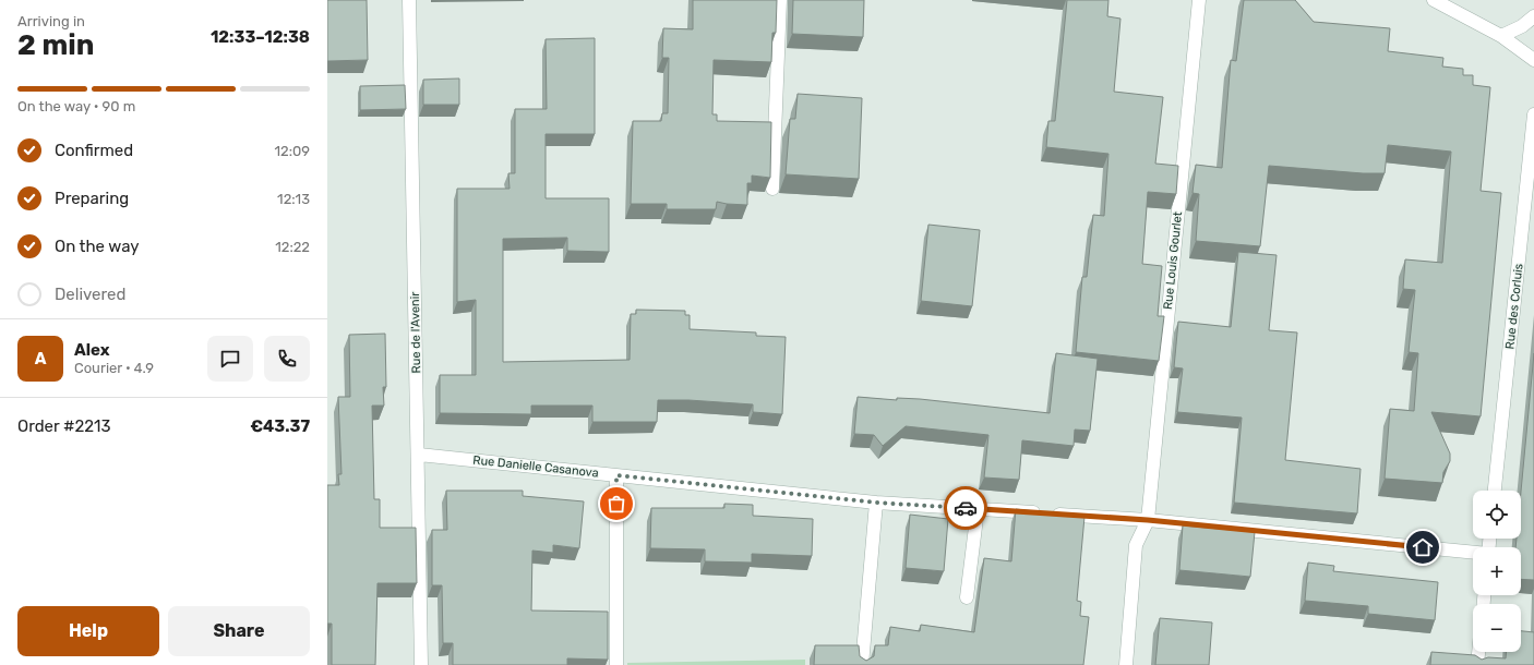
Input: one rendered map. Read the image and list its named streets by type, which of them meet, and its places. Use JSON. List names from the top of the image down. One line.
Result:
{"streets":{"street":["Rue Louis Gourlet","Rue des Corluis","Rue de l'Avenir","Rue Danielle Casanova"]},"crossings":[["Rue Louis Gourlet","Rue Danielle Casanova"],["Rue de l'Avenir","Rue Danielle Casanova"]],"page":{"heading":["2 min","Arriving in","12:33–12:38"],"panel":["Alex","Courier · 4.9","Order #2213","€43.37"],"bar":"On the way · 90 m","list":[["Confirmed","12:09"],["Preparing","12:13"],["On the way","12:22"],"Delivered"],"round":"A","map_buttons":["+","−"],"buttons":["Help","Share"]}}
